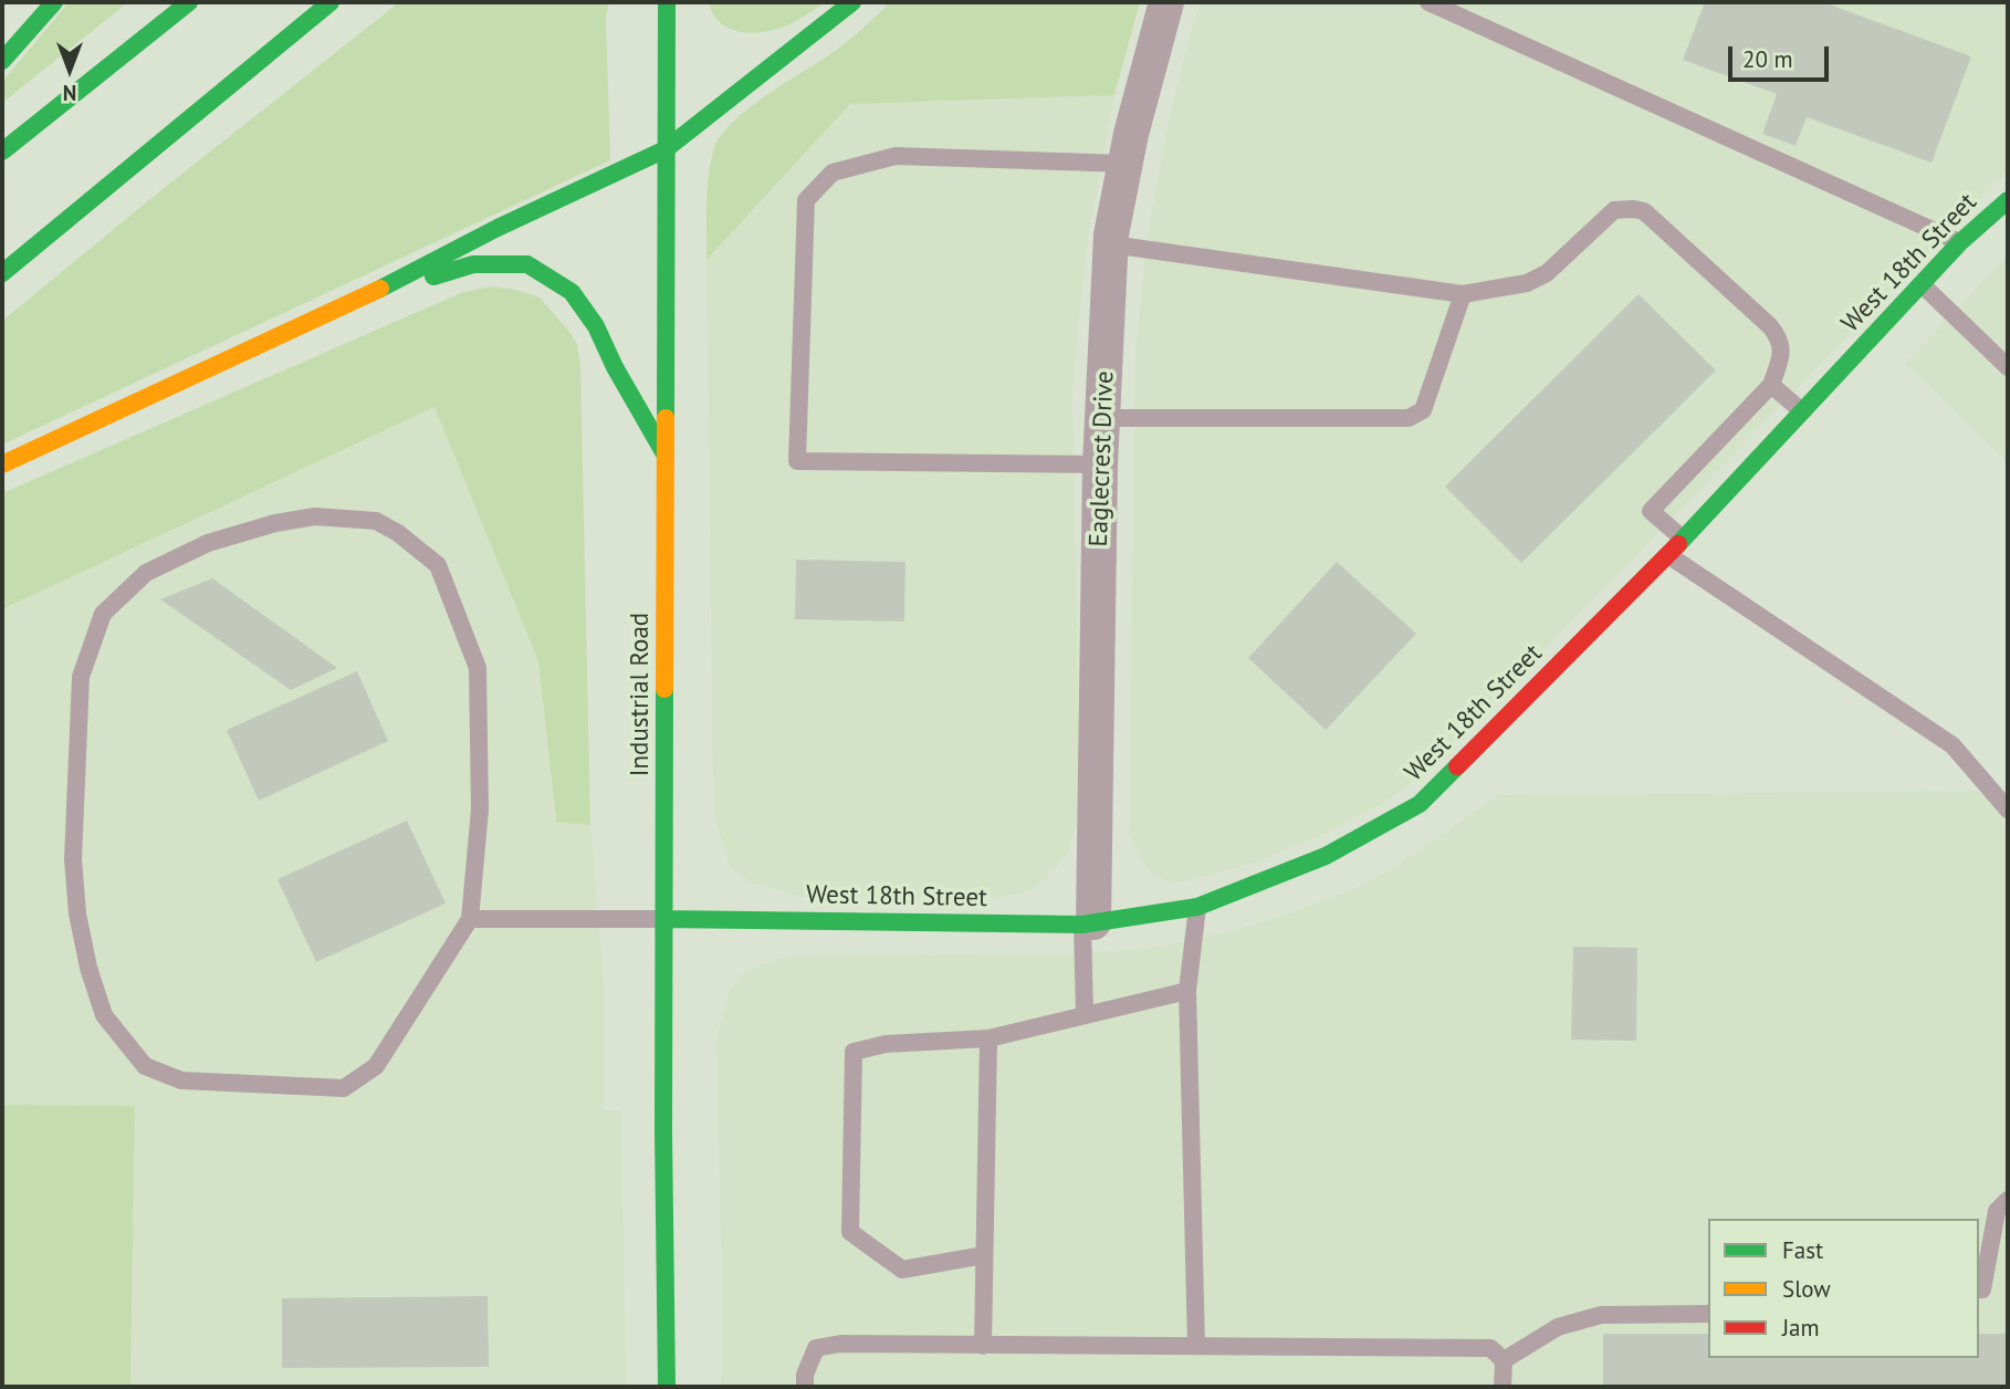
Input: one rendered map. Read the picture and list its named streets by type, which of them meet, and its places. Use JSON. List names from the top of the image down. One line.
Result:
{"streets":{"main road":["West 18th Street","Industrial Road"],"street":["Eaglecrest Drive"]},"crossings":[["West 18th Street","Eaglecrest Drive"],["West 18th Street","Industrial Road"]],"legend":["Fast","Slow","Jam"],"scale_bar":"20 m","north":"bottom"}
